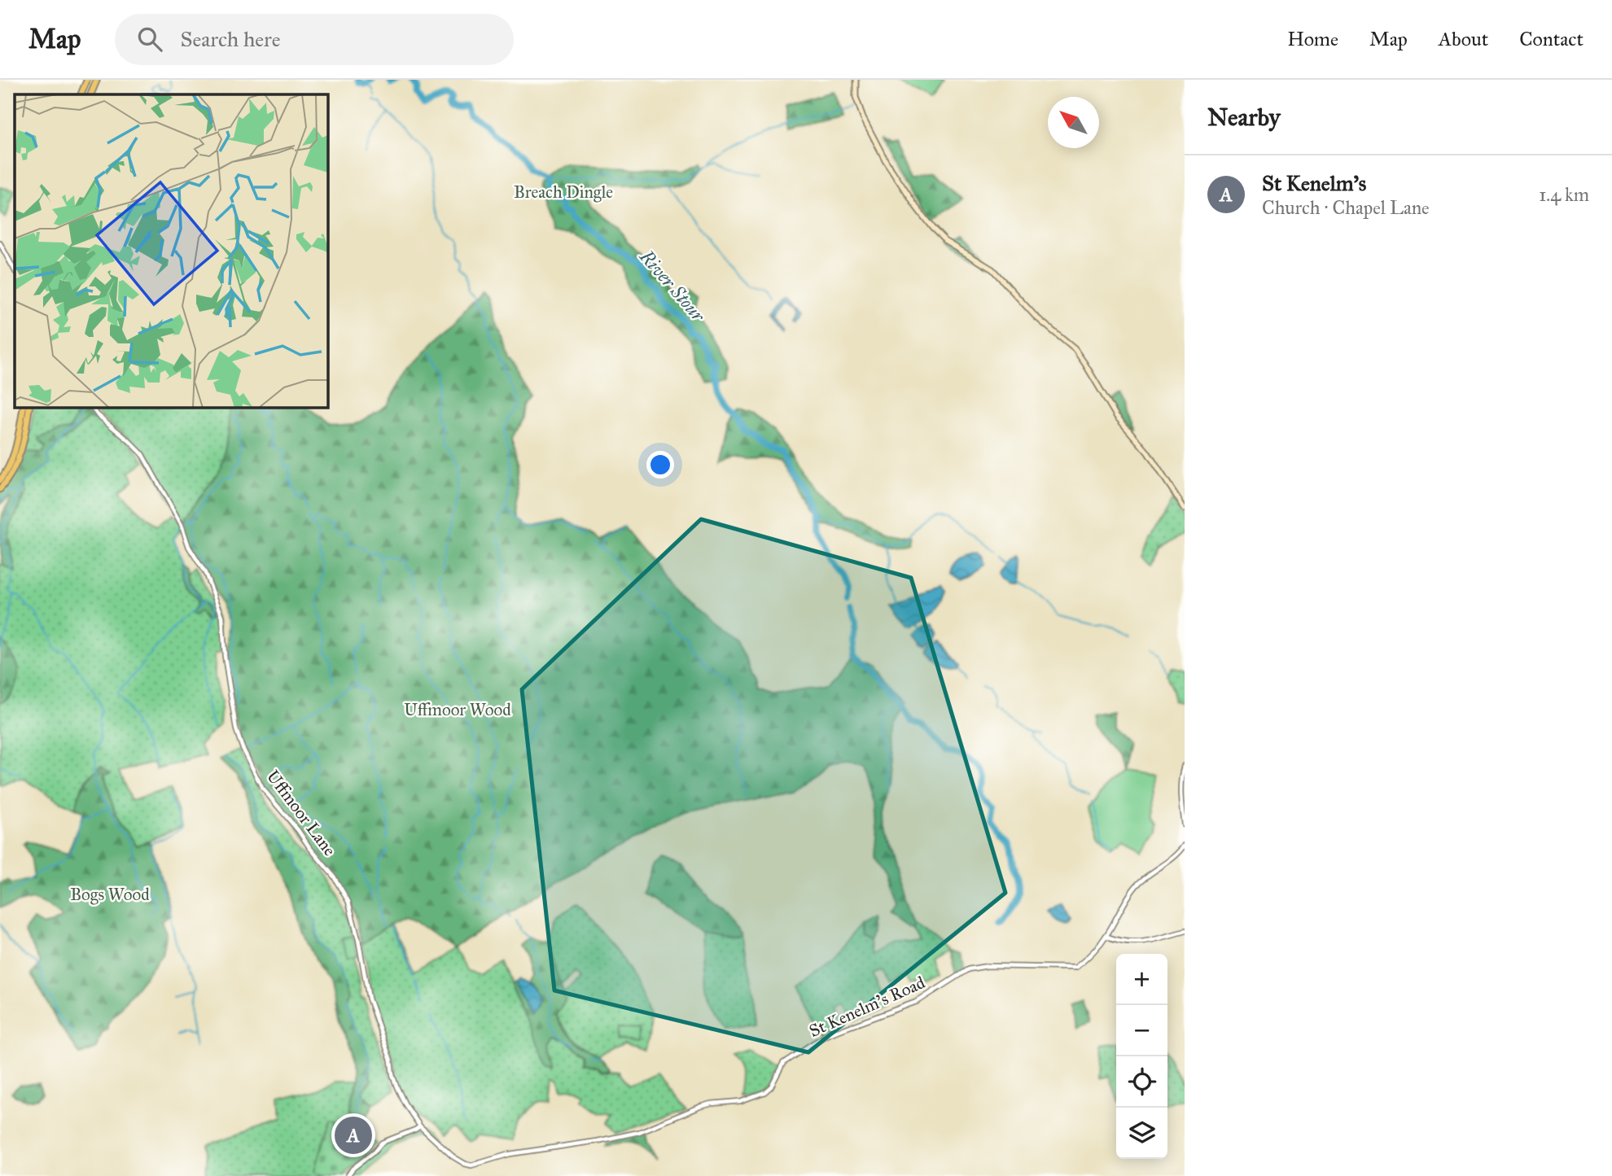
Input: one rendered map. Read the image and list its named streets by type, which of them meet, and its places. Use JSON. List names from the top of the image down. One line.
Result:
{"streets":{"street":["Uffmoor Lane","St Kenelm's Road"]},"crossings":[["Uffmoor Lane","St Kenelm's Road"]],"water":["River Stour"],"parks":["Breach Dingle","Uffmoor Wood","Bogs Wood"],"north":"top left","page":{"header":"Map","search":"Search here","nav":["Home","Map","About","Contact"],"heading":"Nearby","list":[{"mark":"A","name":"St Kenelm's","note":"Church · Chapel Lane","value":"1.4 km"}],"map_buttons":["+","−"],"pins":"A"}}
